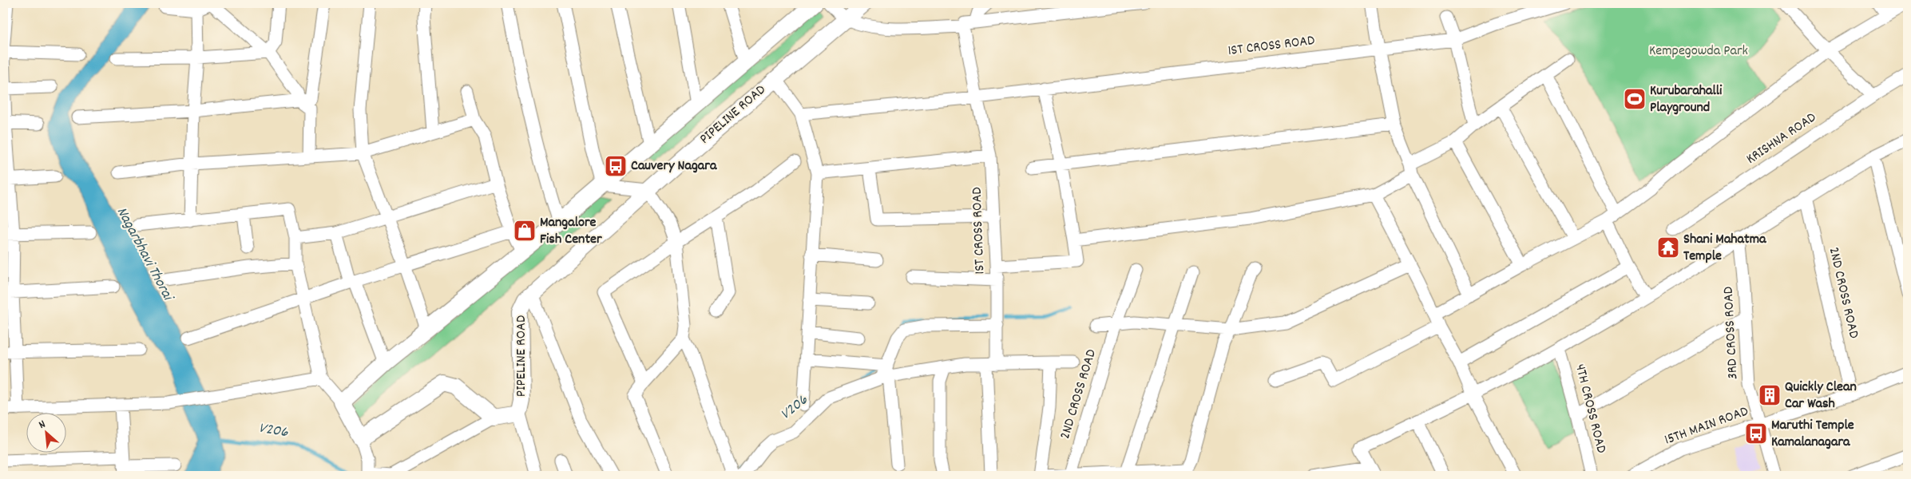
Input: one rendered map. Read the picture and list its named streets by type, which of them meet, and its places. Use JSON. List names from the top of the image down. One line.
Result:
{"streets":{"main road":["PIPELINE ROAD"],"street":["1ST CROSS ROAD","KRISHNA ROAD","2ND CROSS ROAD","3RD CROSS ROAD","4TH CROSS ROAD","15TH MAIN ROAD"]},"crossings":[["2ND CROSS ROAD","15TH MAIN ROAD"],["3RD CROSS ROAD","15TH MAIN ROAD"]],"water":["Nagarbhavi Thorai","V206"],"parks":["Kempegowda Park"],"places":{"sports":["Kurubarahalli Playground"],"bus stop":["Cauvery Nagara","Maruthi Temple Kamalanagara"],"shop":["Mangalore Fish Center"],"temple":["Shani Mahatma Temple"],"building":["Quickly Clean Car Wash"]},"north":"top left"}
